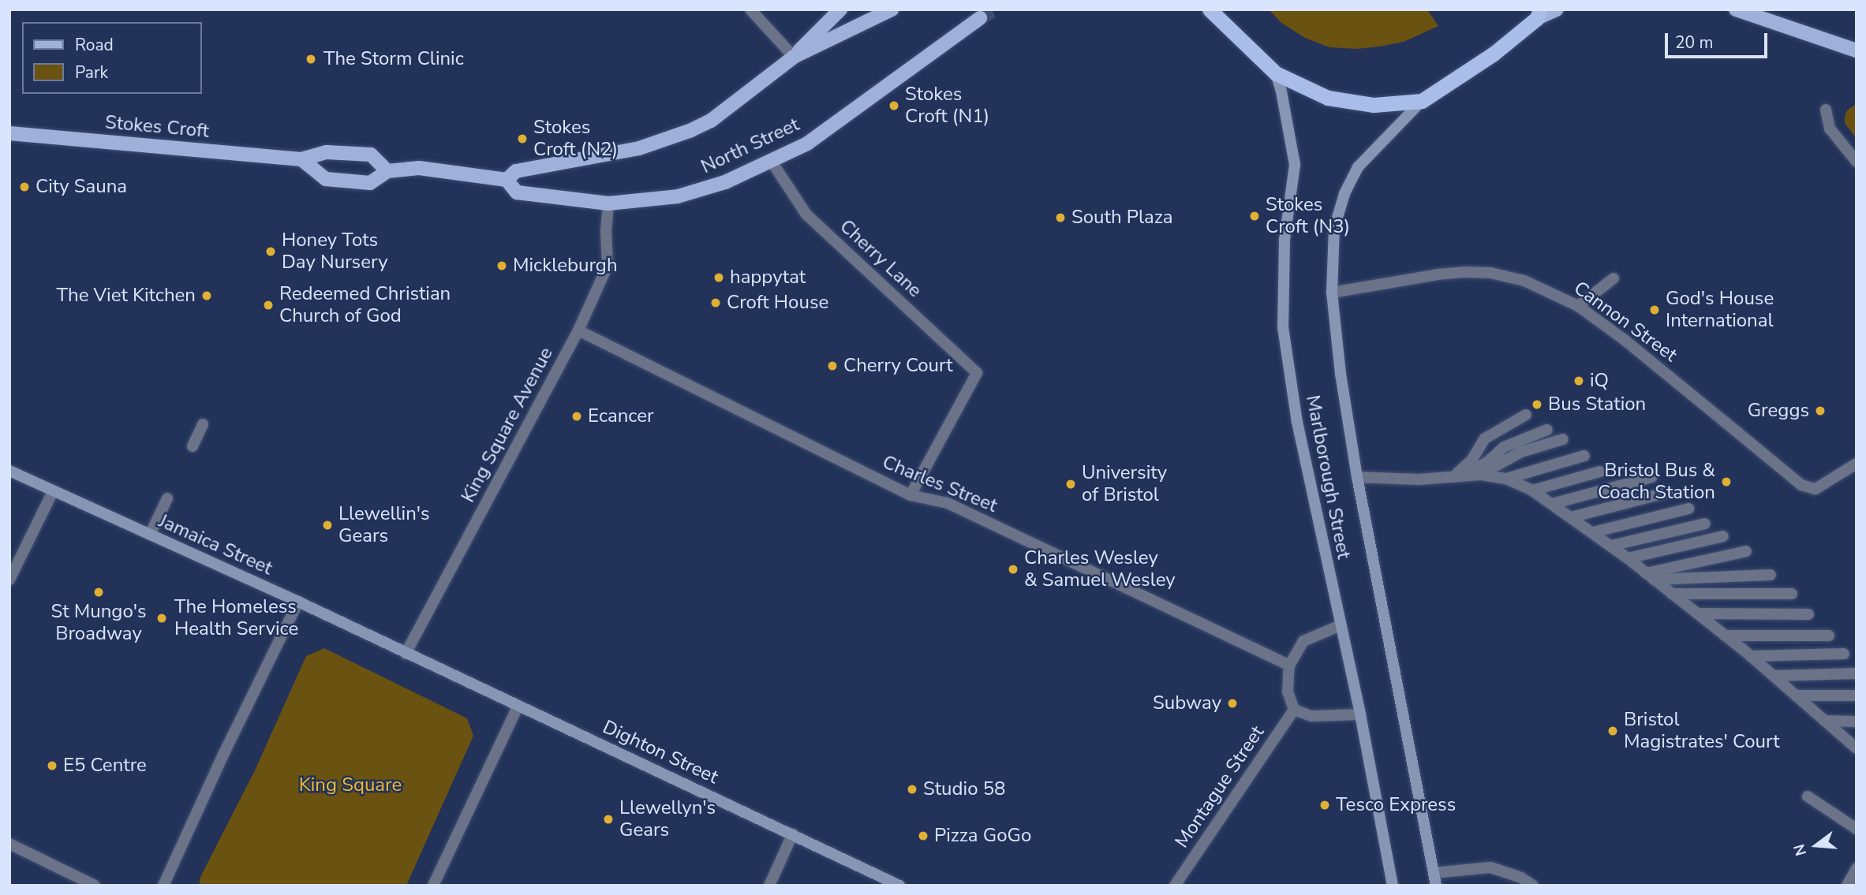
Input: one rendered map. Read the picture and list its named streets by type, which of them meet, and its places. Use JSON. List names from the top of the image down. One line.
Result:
{"streets":{"main road":["Stokes Croft","North Street","Marlborough Street","Jamaica Street","Dighton Street"],"street":["Cherry Lane","Cannon Street","King Square Avenue","Charles Street","Montague Street"]},"crossings":[["Stokes Croft","North Street"],["North Street","Cherry Lane"],["North Street","King Square Avenue"],["Cherry Lane","Charles Street"],["Cannon Street","Marlborough Street"],["King Square Avenue","Charles Street"],["King Square Avenue","Jamaica Street"],["King Square Avenue","Dighton Street"],["Jamaica Street","Dighton Street"]],"parks":["King Square"],"places":["The Storm Clinic","Stokes Croft (N1)","Stokes Croft (N2)","City Sauna","Stokes Croft (N3)","South Plaza","Honey Tots Day Nursery","Mickleburgh","happytat","The Viet Kitchen","Croft House","Redeemed Christian Church of God","God's House International","Cherry Court","iQ","Bus Station","Greggs","Ecancer","Bristol Bus & Coach Station","University of Bristol","Llewellin's Gears","Charles Wesley & Samuel Wesley","St Mungo's Broadway","The Homeless Health Service","Subway","Bristol Magistrates' Court","E5 Centre","Studio 58","Tesco Express","Llewellyn's Gears","Pizza GoGo"],"legend":["Road","Park"],"scale_bar":"20 m","north":"left"}
